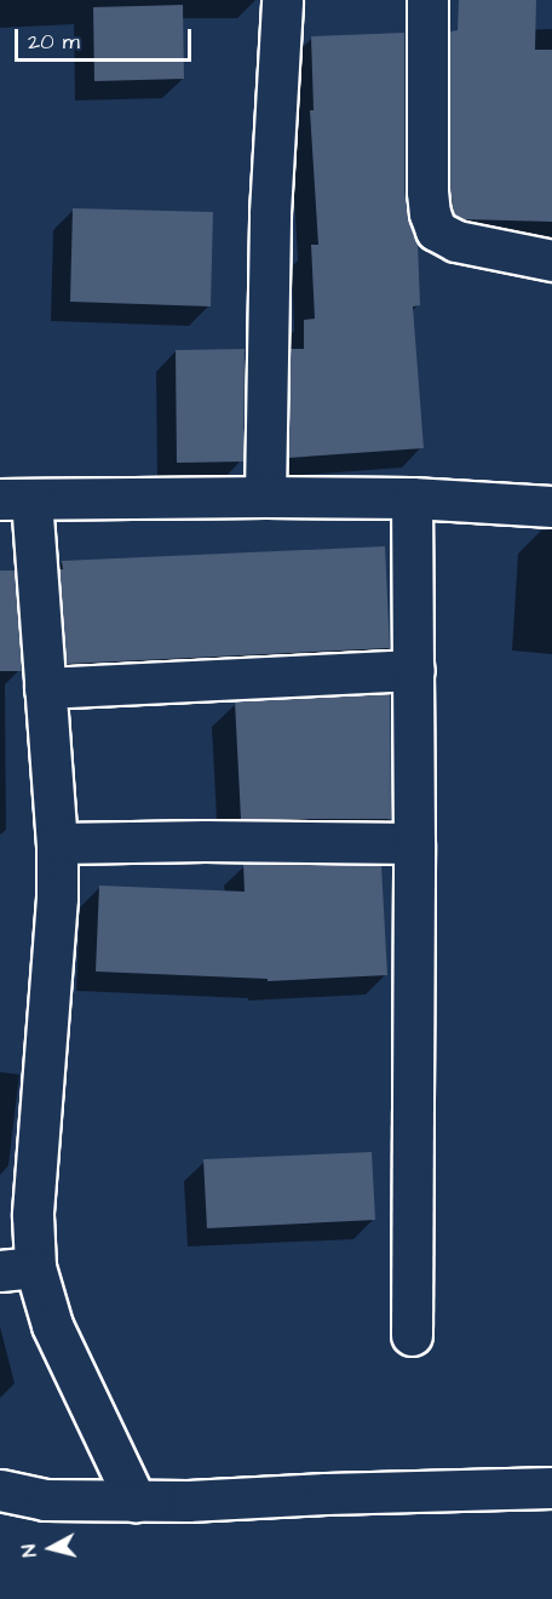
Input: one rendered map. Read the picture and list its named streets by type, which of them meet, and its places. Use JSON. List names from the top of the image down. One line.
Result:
{"scale_bar":"20 m","north":"left"}
